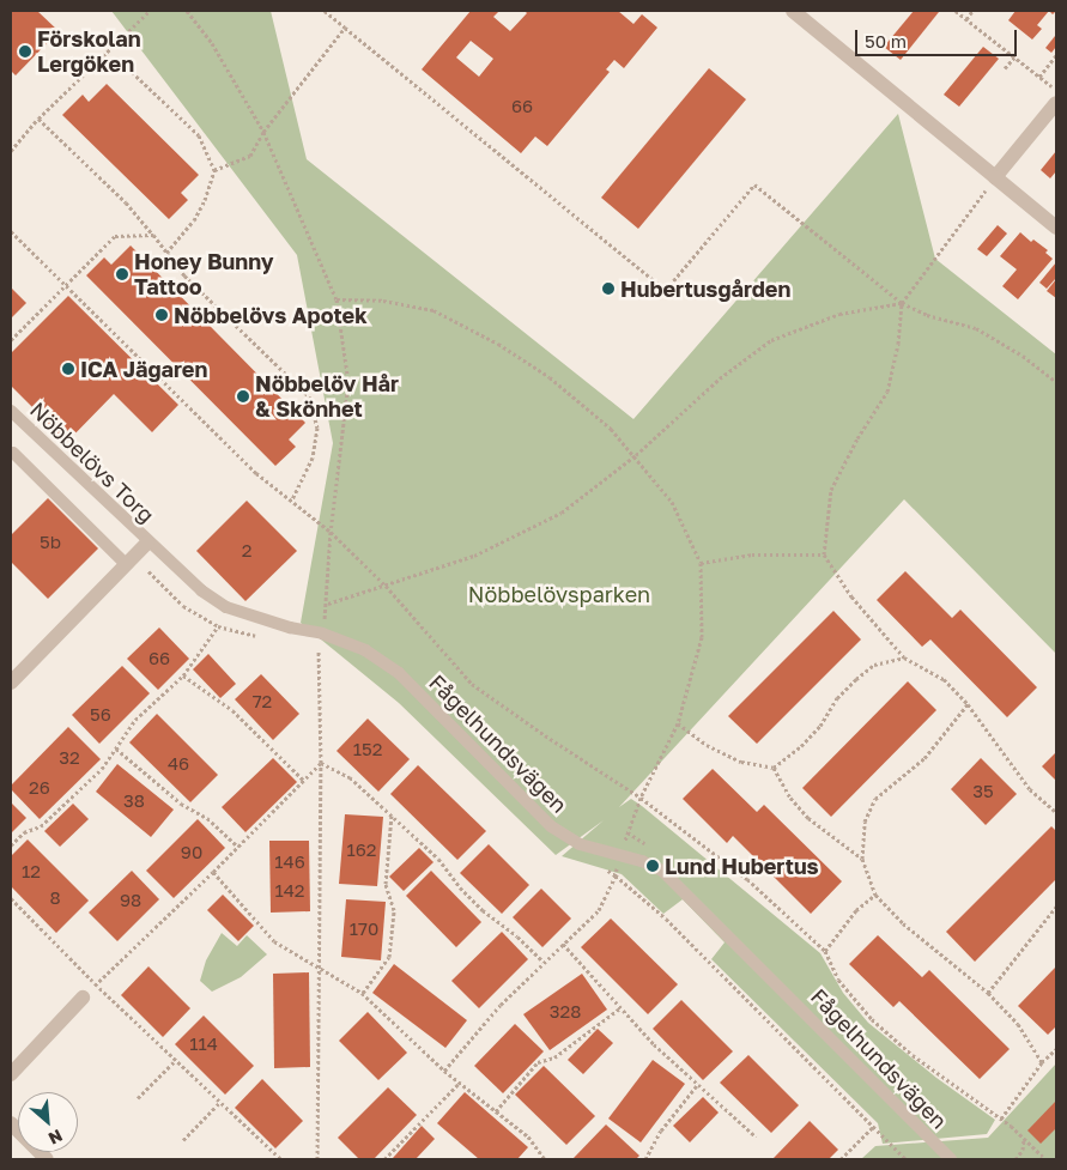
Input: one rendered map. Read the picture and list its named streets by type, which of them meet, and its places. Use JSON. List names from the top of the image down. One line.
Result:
{"streets":{"street":["Nöbbelövs Torg"],"lane":["Fågelhundsvägen"]},"crossings":[["Nöbbelövs Torg","Fågelhundsvägen"]],"parks":["Nöbbelövsparken"],"places":["Förskolan Lergöken","Honey Bunny Tattoo","Hubertusgården","Nöbbelövs Apotek","ICA Jägaren","Nöbbelöv Hår & Skönhet","Lund Hubertus"],"house_numbers":["66","5b","2","66","72","56","152","32","46","26","35","38","162","90","146","12","142","8","98","170","328","114"],"scale_bar":"50 m","north":"bottom right"}
